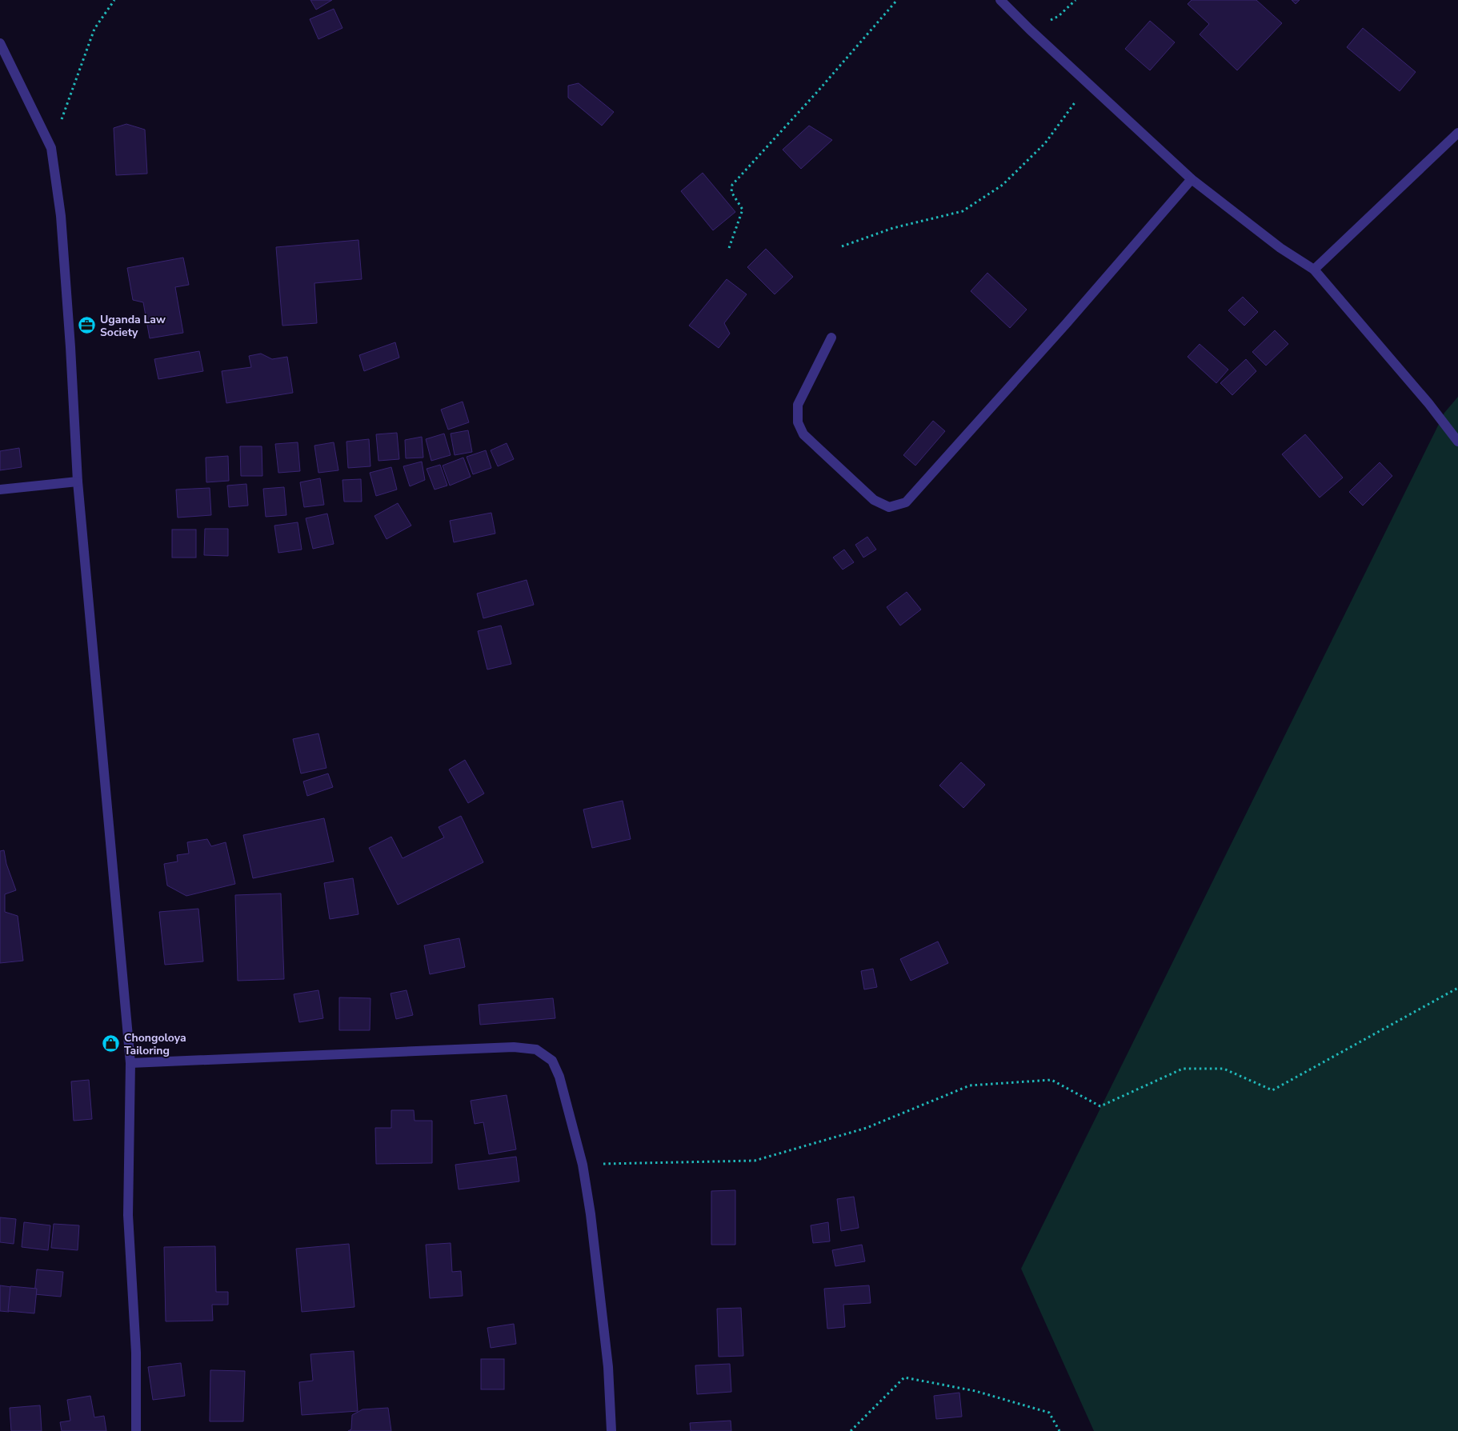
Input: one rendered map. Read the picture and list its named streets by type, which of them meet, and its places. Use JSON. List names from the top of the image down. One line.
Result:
{"places":{"office":["Uganda Law Society"],"shop":["Chongoloya Tailoring"]}}
